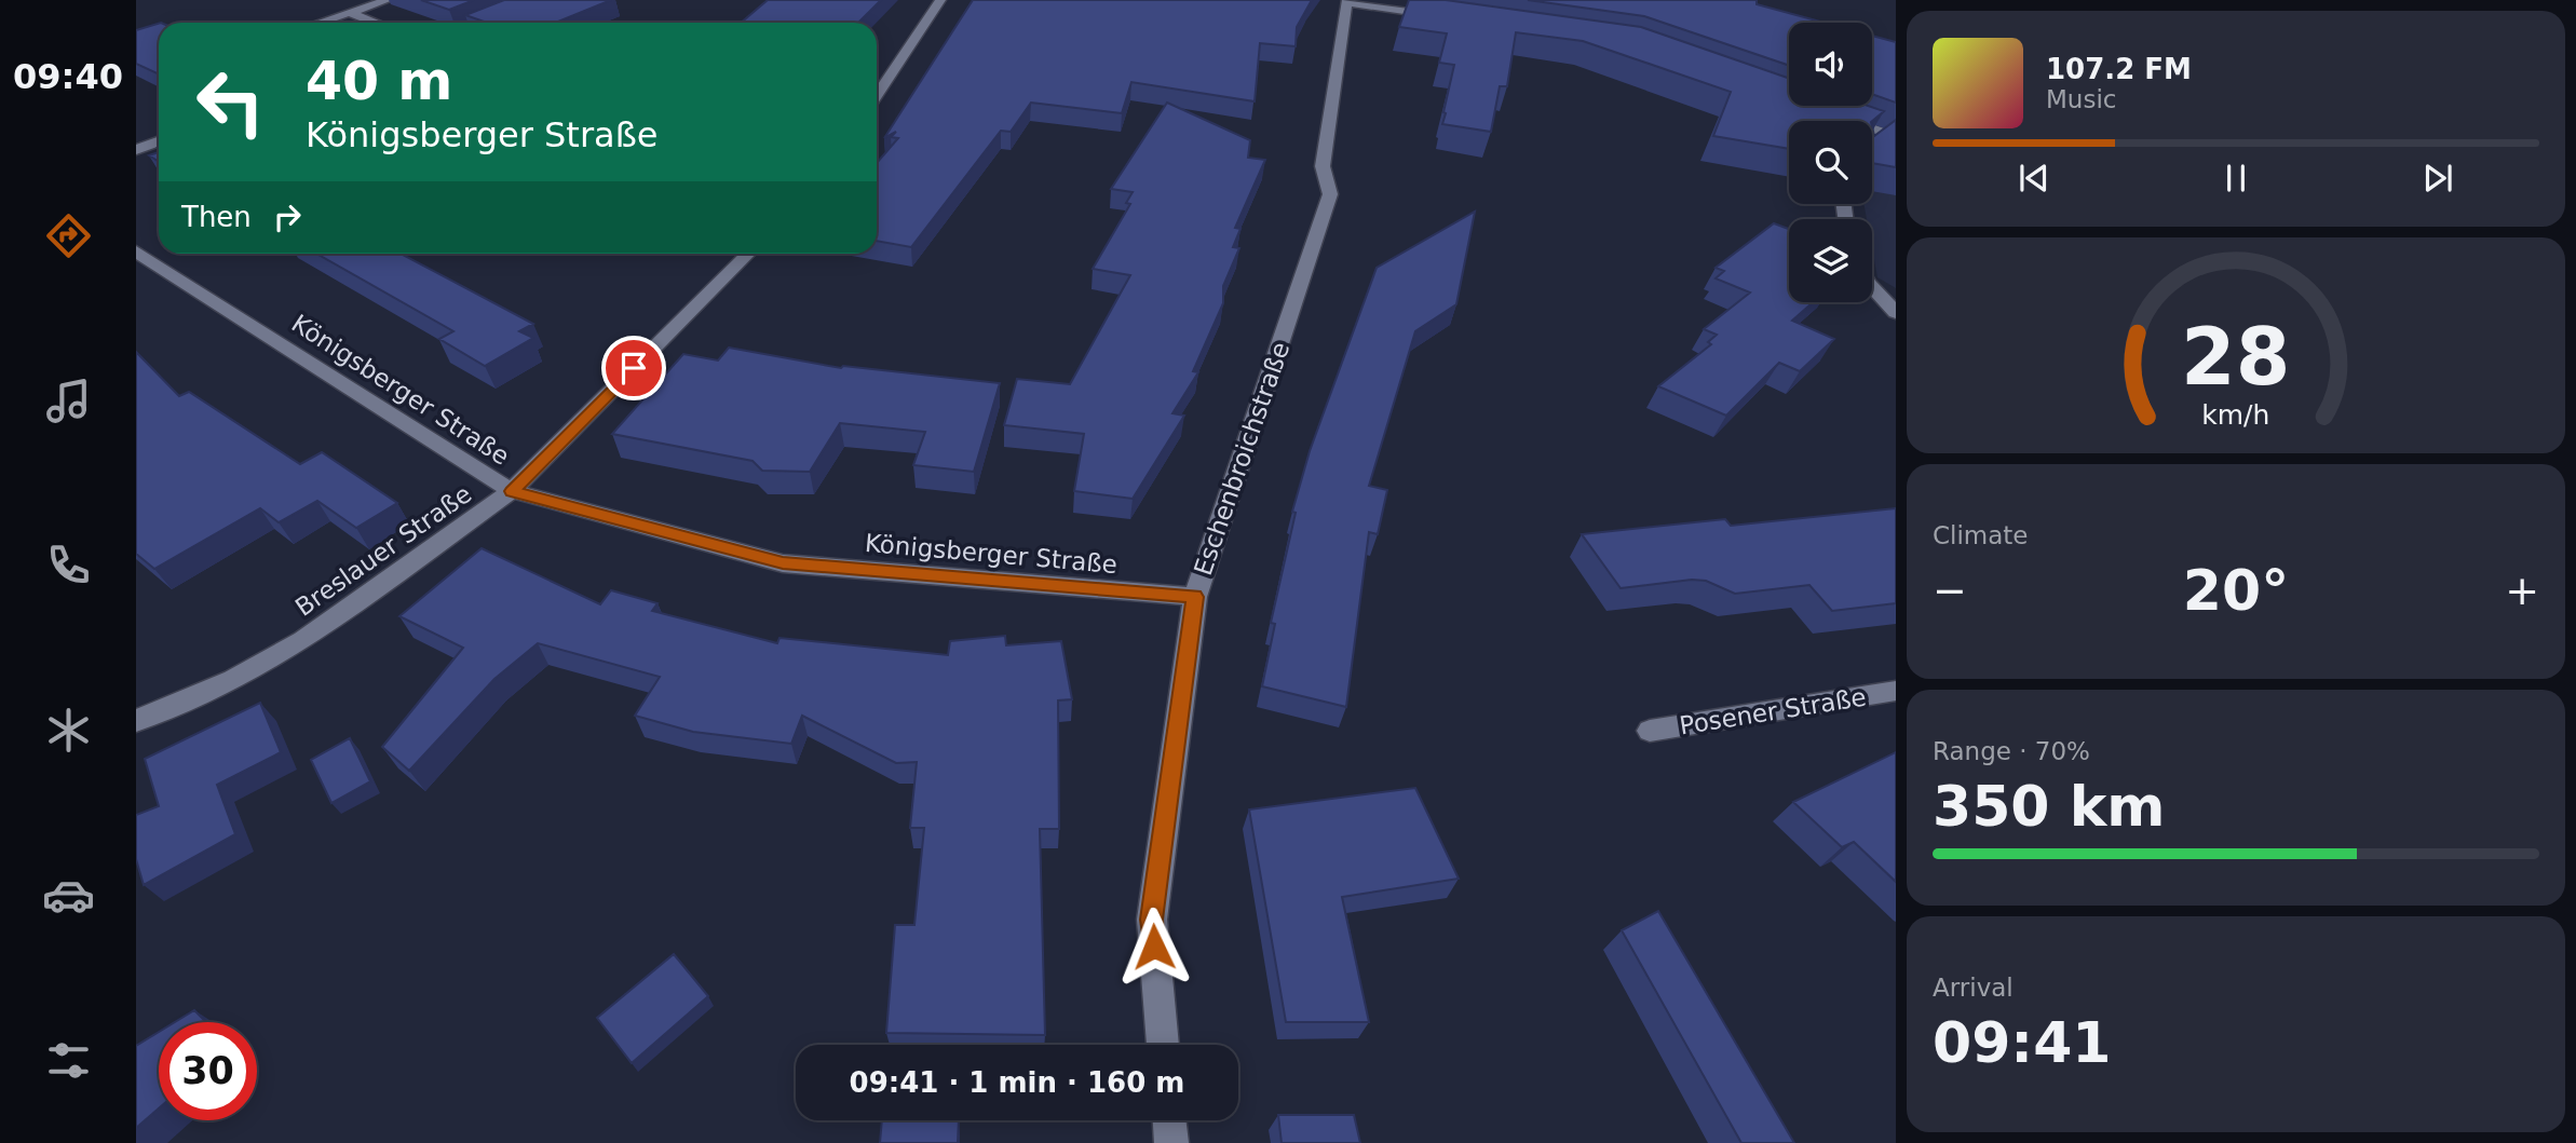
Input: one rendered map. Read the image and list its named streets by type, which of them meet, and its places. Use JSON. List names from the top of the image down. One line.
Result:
{"streets":{"street":["Königsberger Straße","Eschenbroichstraße","Breslauer Straße","Posener Straße"]},"crossings":[["Königsberger Straße","Eschenbroichstraße"],["Königsberger Straße","Breslauer Straße"]],"page":{"tabs":"09:40","turn":["40 m","Königsberger Straße"],"song":["107.2 FM","Music"],"then":"Then","tile":["Climate",["Range · 70%","350 km"],["Arrival","09:41"]],"heat":["−","20°","+"],"limit":"30","trip":"09:41 · 1 min · 160 m","gauge":["28","km/h"]}}
